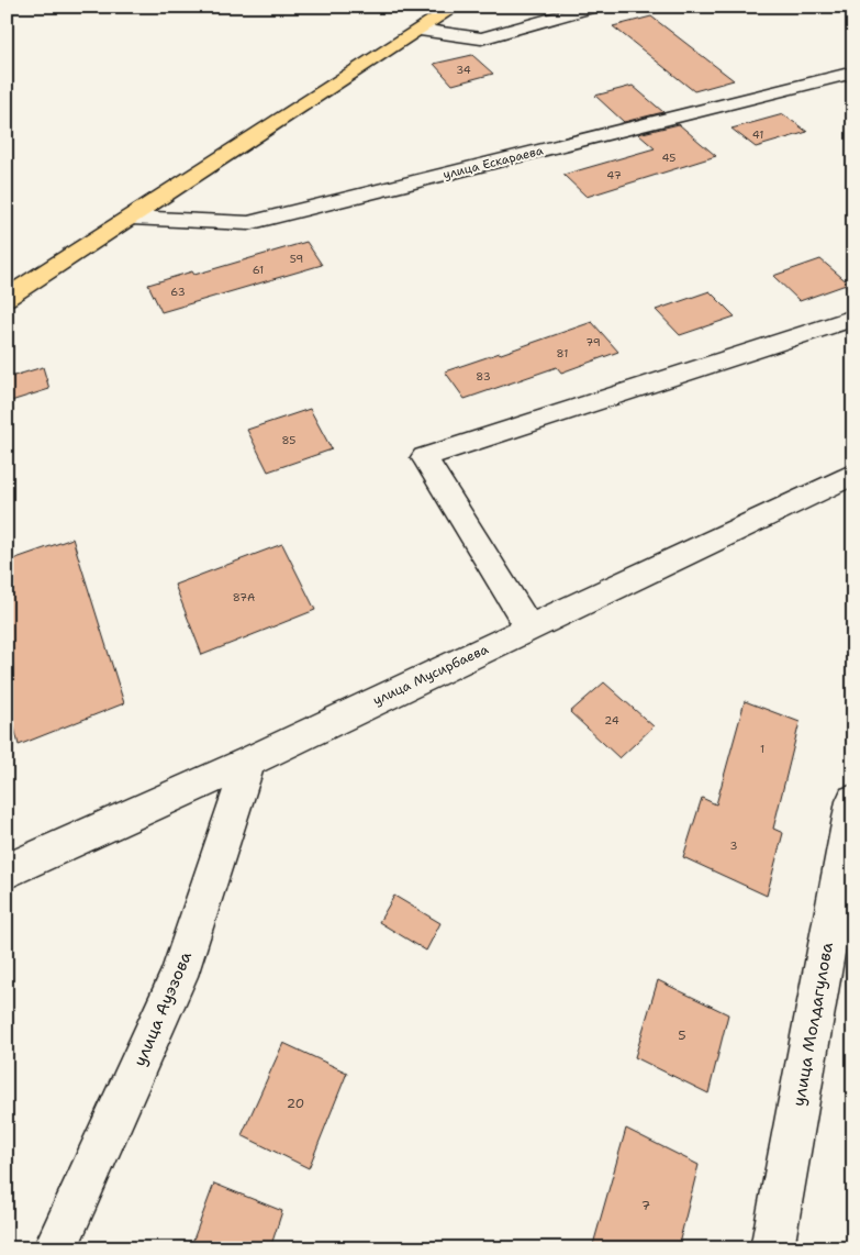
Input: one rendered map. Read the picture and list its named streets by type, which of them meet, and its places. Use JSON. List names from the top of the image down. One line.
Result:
{"streets":{"street":["улица Ескараева","улица Мусирбаева","улица Ауэзова","улица Молдагулова"]},"crossings":[["улица Мусирбаева","улица Ауэзова"]],"house_numbers":["34","41","45","47","59","61","63","79","81","83","85","87А","24","1","3","5","20","7"]}
